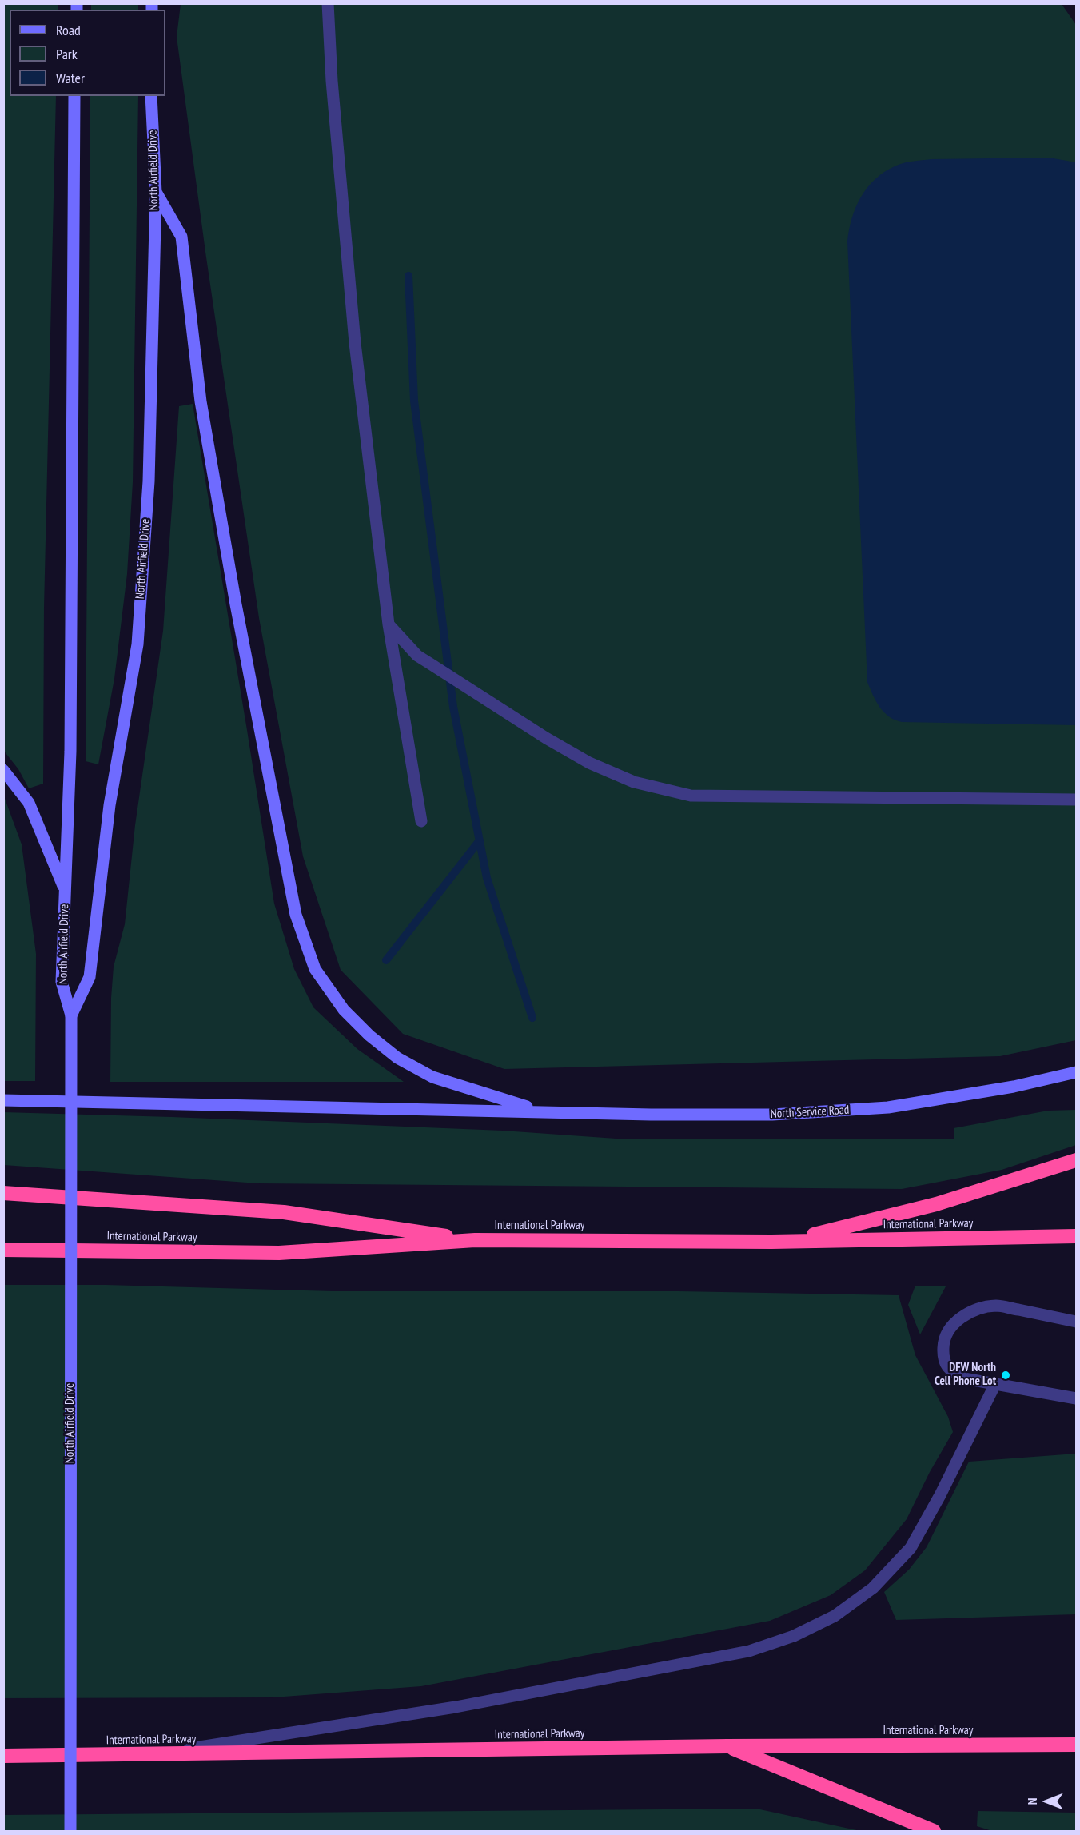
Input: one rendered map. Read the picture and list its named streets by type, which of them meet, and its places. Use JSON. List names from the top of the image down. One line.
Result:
{"streets":{"highway":["International Parkway"],"main road":["North Airfield Drive","North Service Road"]},"places":["DFW North Cell Phone Lot"],"legend":["Road","Park","Water"],"north":"left"}
